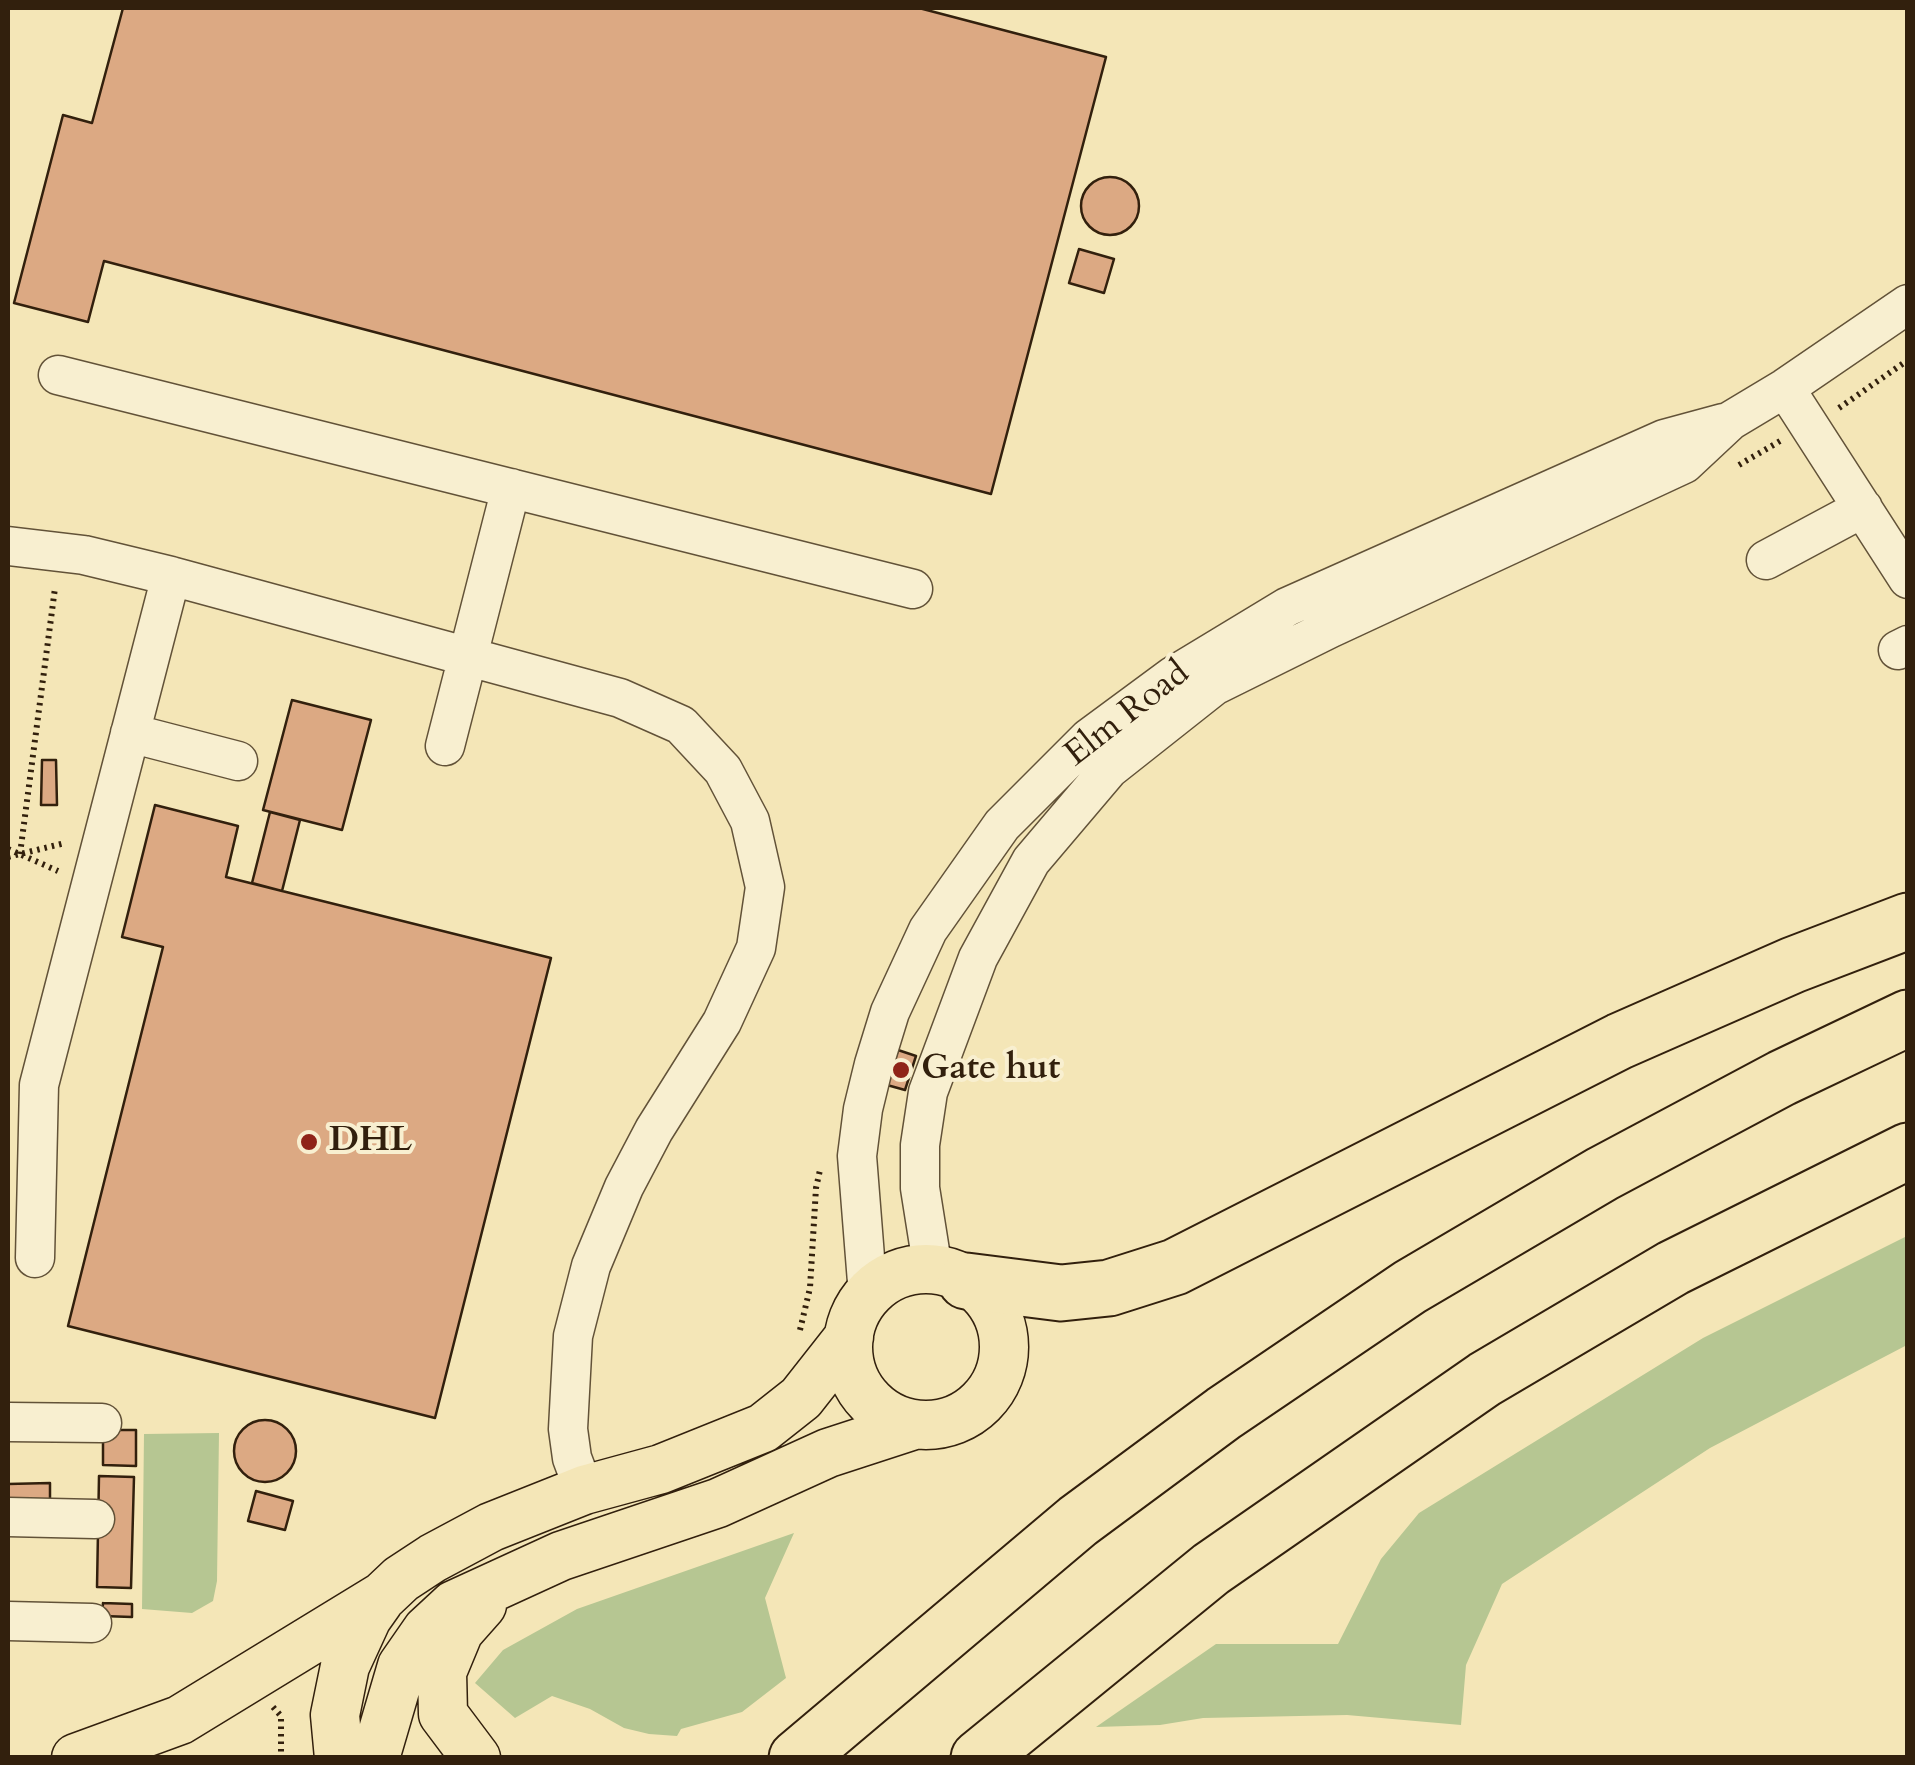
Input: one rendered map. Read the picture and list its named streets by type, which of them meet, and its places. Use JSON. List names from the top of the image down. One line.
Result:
{"streets":{"street":["Elm Road"]},"places":["Gate hut","DHL"]}
